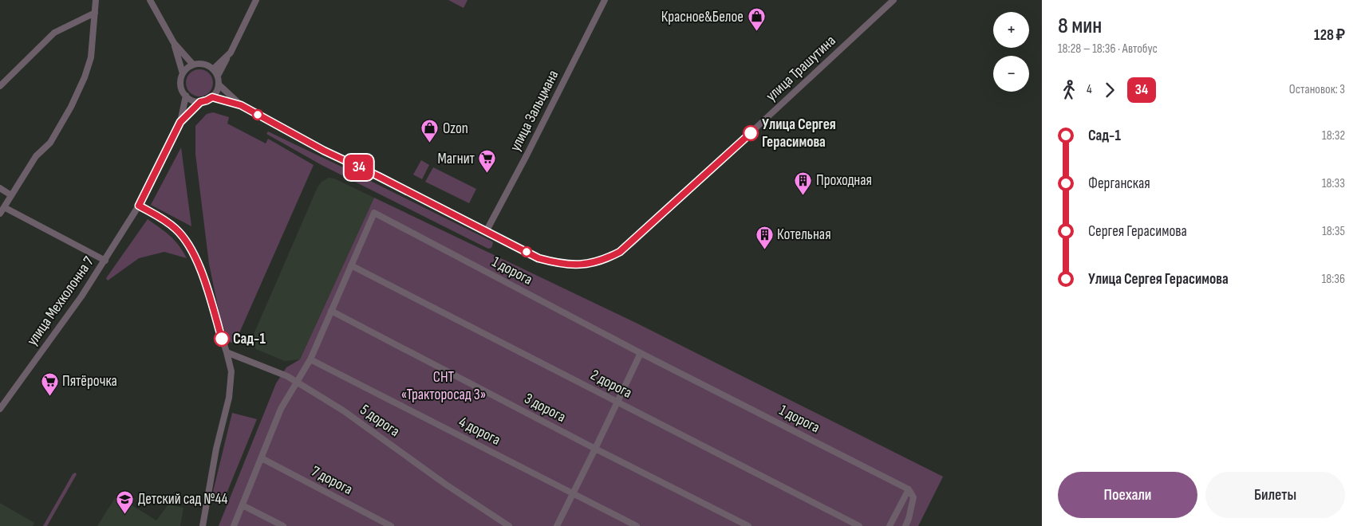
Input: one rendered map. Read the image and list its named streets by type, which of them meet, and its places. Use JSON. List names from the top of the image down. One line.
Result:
{"streets":{"street":["улица Трашутина","улица Зальцмана","1 дорога","улица Мехколонна 7","2 дорога","3 дорога","5 дорога","4 дорога","7 дорога"]},"crossings":[["улица Трашутина","улица Зальцмана"],["1 дорога","2 дорога"],["1 дорога","3 дорога"],["1 дорога","5 дорога"],["1 дорога","4 дорога"],["1 дорога","7 дорога"]],"parks":["СНТ «Тракторосад 3»"],"places":{"shop":["Красное&Белое","Ozon"],"other":["Улица Сергея Герасимова","Сад-1"],"supermarket":["Магнит","Пятёрочка"],"building":["Проходная","Котельная"],"school or university":["Детский сад №44"]},"lines":["bus line 34"],"page":{"on_map":"34","heading":["8 мин","18:28 – 18:36 · Автобус","128 ₽"],"map_buttons":["+","−"],"legs":["4","34","Остановок: 3"],"list":[{"name":"Сад-1","value":"18:32"},{"name":"Ферганская","value":"18:33"},{"name":"Сергея Герасимова","value":"18:35"},{"name":"Улица Сергея Герасимова","value":"18:36"}],"buttons":["Поехали","Билеты"]}}
